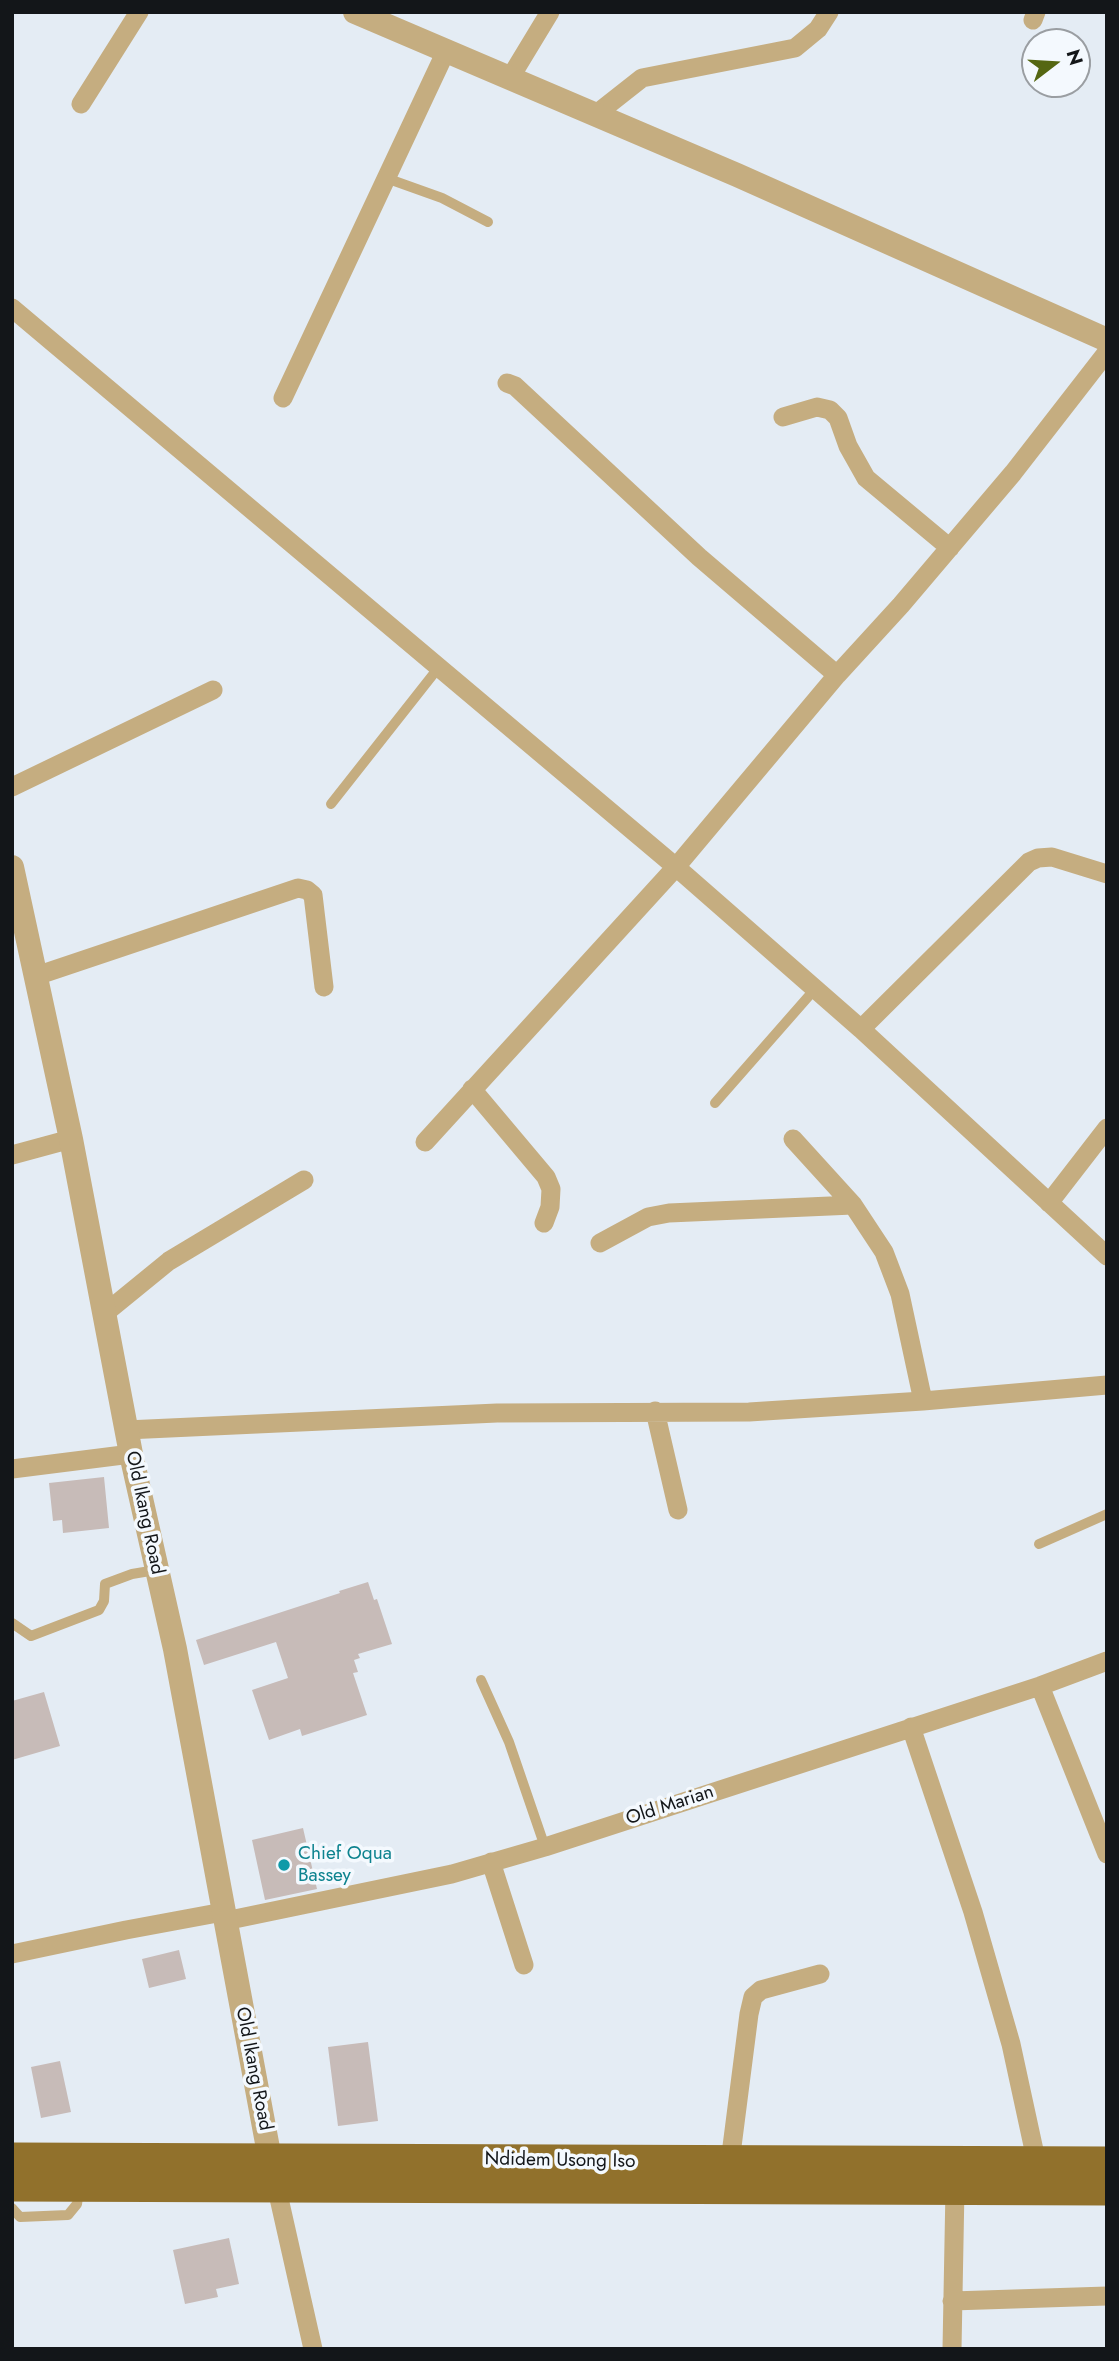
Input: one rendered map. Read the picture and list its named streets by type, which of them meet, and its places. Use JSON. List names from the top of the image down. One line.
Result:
{"streets":{"highway":["Ndidem Usong Iso"],"street":["Old Ikang Road","Old Marian"]},"crossings":[["Old Ikang Road","Old Marian"],["Old Ikang Road","Ndidem Usong Iso"]],"places":["Chief Oqua Bassey"],"north":"right"}
